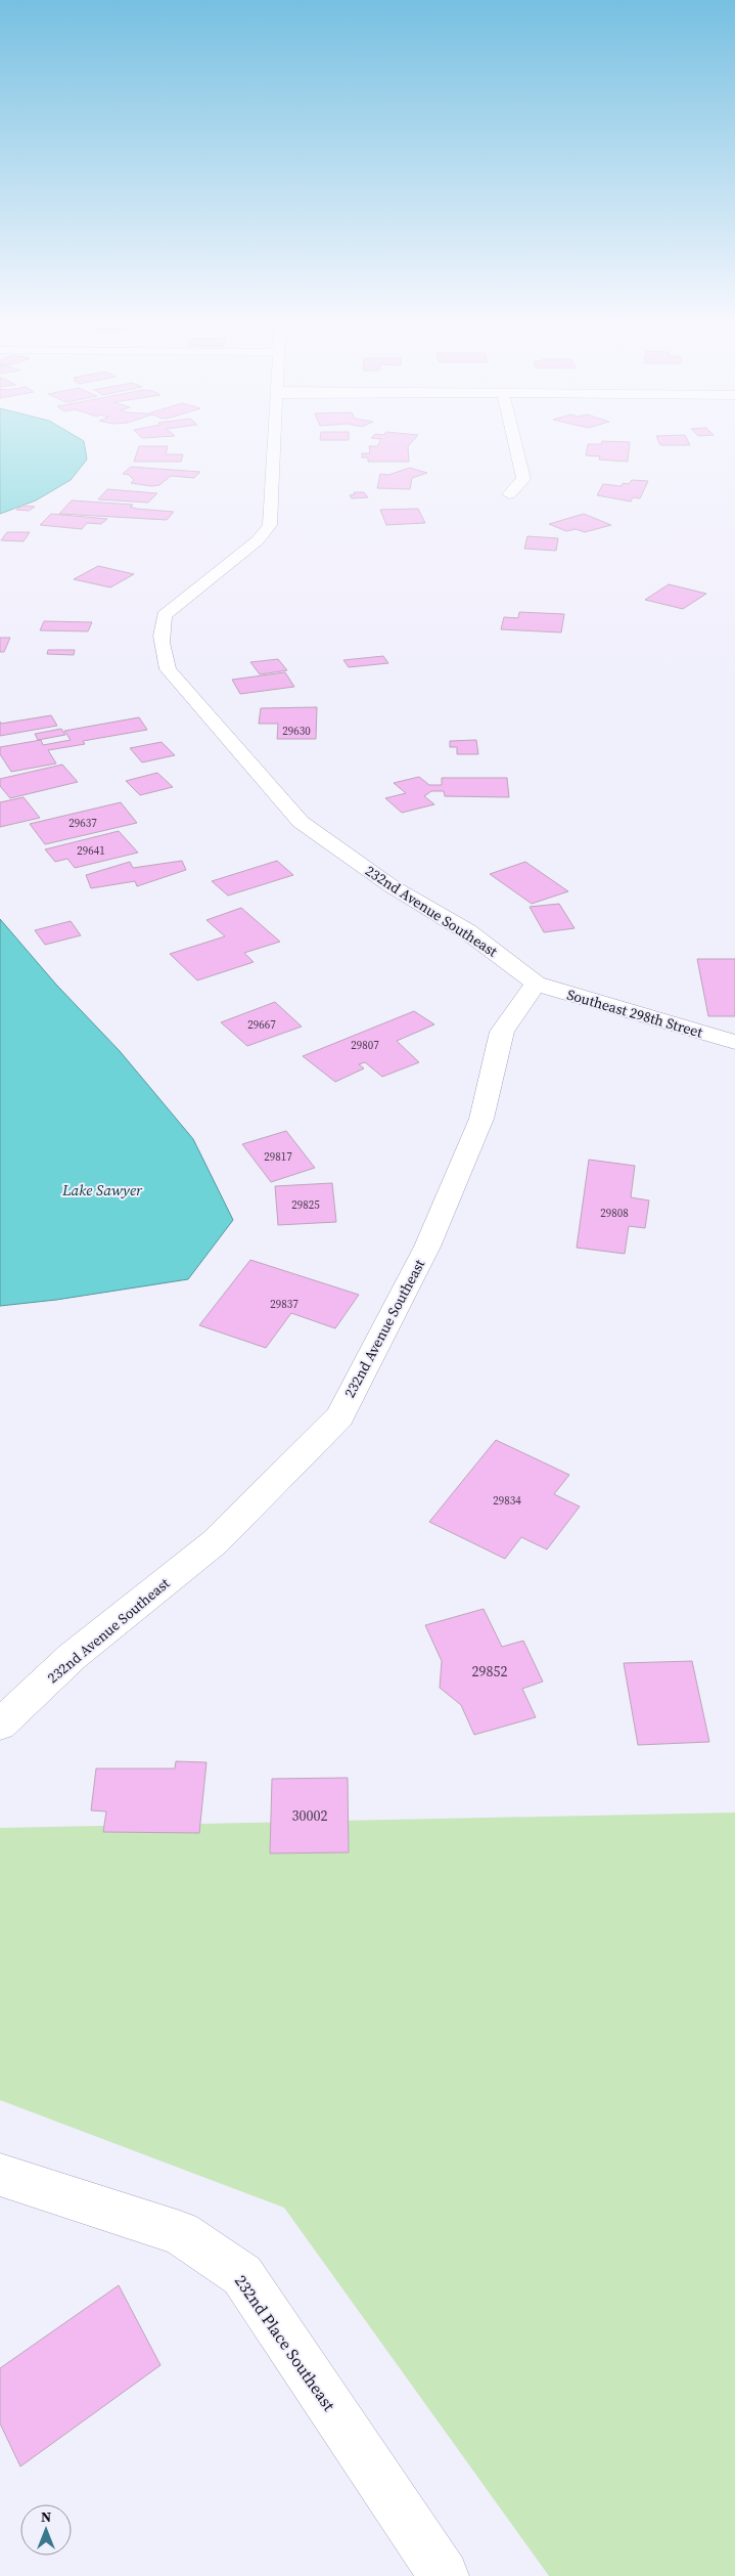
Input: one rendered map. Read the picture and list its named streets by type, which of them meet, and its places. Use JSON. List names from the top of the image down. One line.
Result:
{"streets":{"street":["232nd Avenue Southeast","Southeast 298th Street","232nd Place Southeast"]},"crossings":[["232nd Avenue Southeast","Southeast 298th Street"]],"water":["Lake Sawyer"],"house_numbers":["29630","29637","29641","29667","29807","29817","29825","29808","29837","29834","29852","30002"],"north":"top"}
